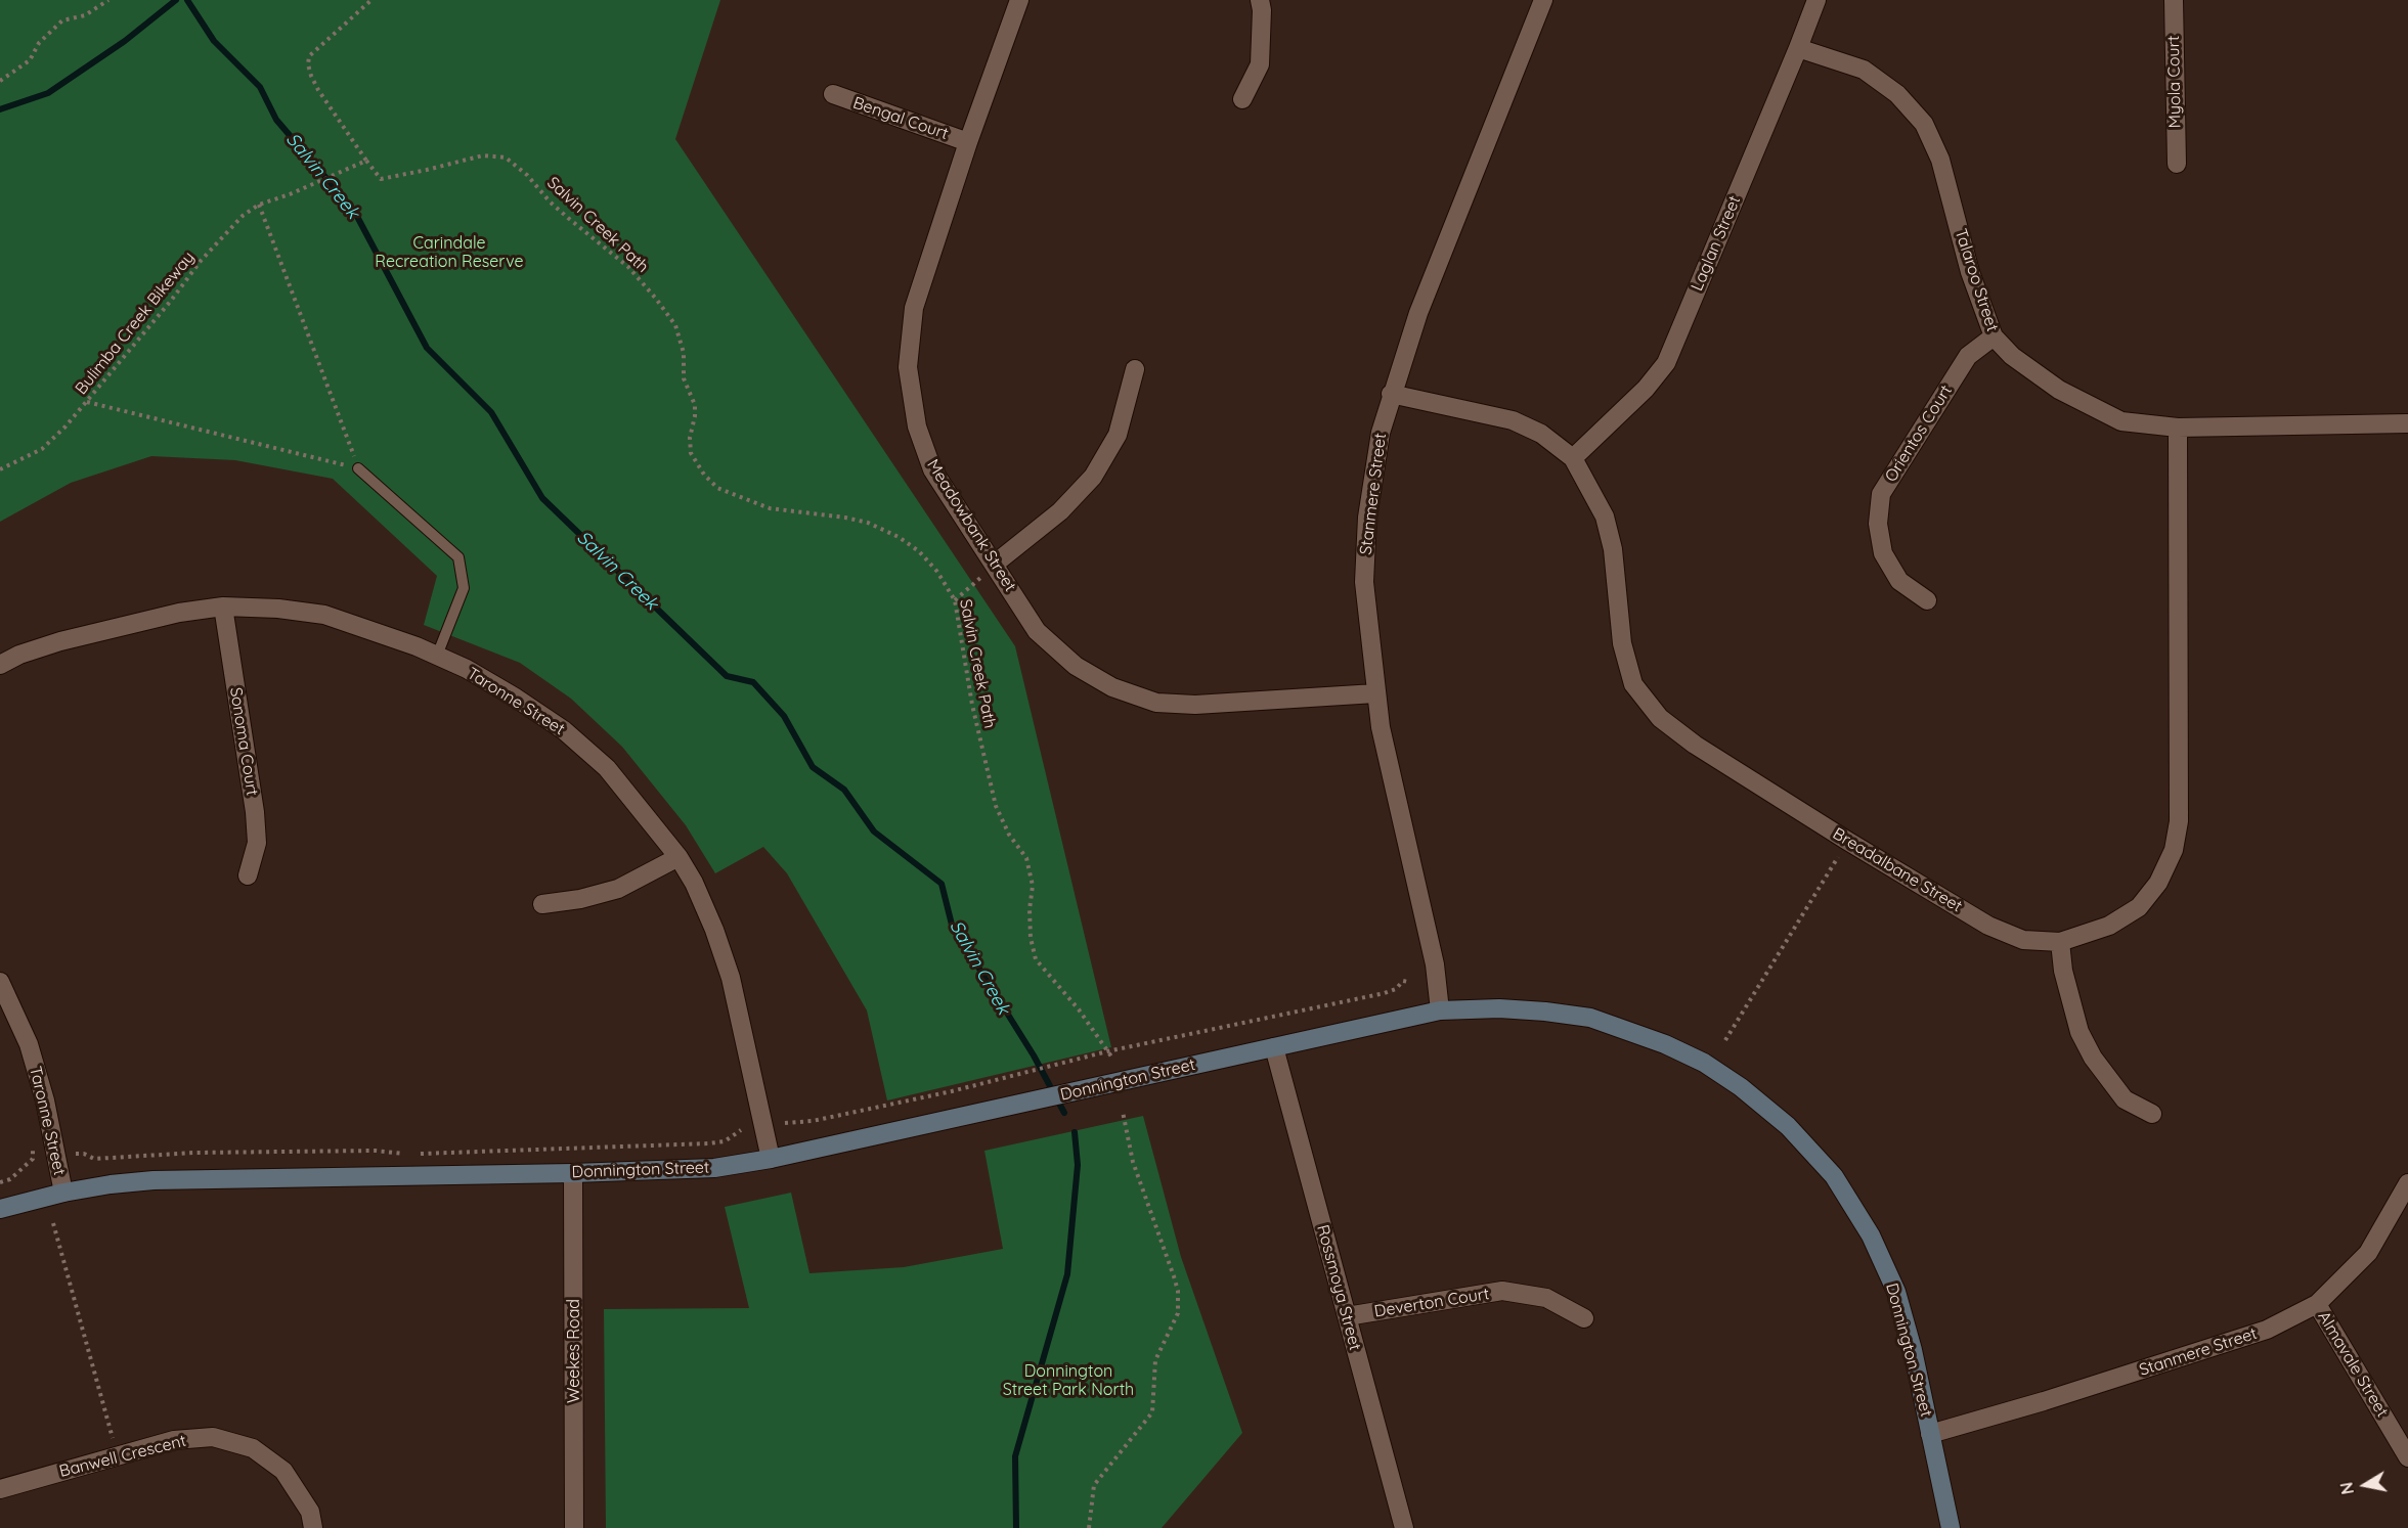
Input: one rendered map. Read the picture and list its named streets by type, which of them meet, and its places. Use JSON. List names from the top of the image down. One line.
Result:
{"streets":{"street":["Myola Court","Bengal Court","Laglan Street","Talaroo Street","Orientos Court","Stanmere Street","Meadowbank Street","Taronne Street","Sonoma Court","Breadalbane Street","Donnington Street","Rossmoya Street","Deverton Court","Weekes Road","Almavale Street","Banwell Crescent"],"path":["Salvin Creek Path","Bulimba Creek Bikeway"]},"crossings":[["Bengal Court","Meadowbank Street"],["Salvin Creek Path","Bulimba Creek Bikeway"],["Laglan Street","Talaroo Street"],["Laglan Street","Breadalbane Street"],["Talaroo Street","Orientos Court"],["Talaroo Street","Breadalbane Street"],["Stanmere Street","Meadowbank Street"],["Stanmere Street","Breadalbane Street"],["Stanmere Street","Donnington Street"],["Stanmere Street","Almavale Street"],["Taronne Street","Sonoma Court"],["Taronne Street","Donnington Street"],["Donnington Street","Rossmoya Street"],["Donnington Street","Weekes Road"],["Rossmoya Street","Deverton Court"]],"water":["Salvin Creek"],"parks":["Carindale Recreation Reserve","Donnington Street Park North"],"north":"left"}
